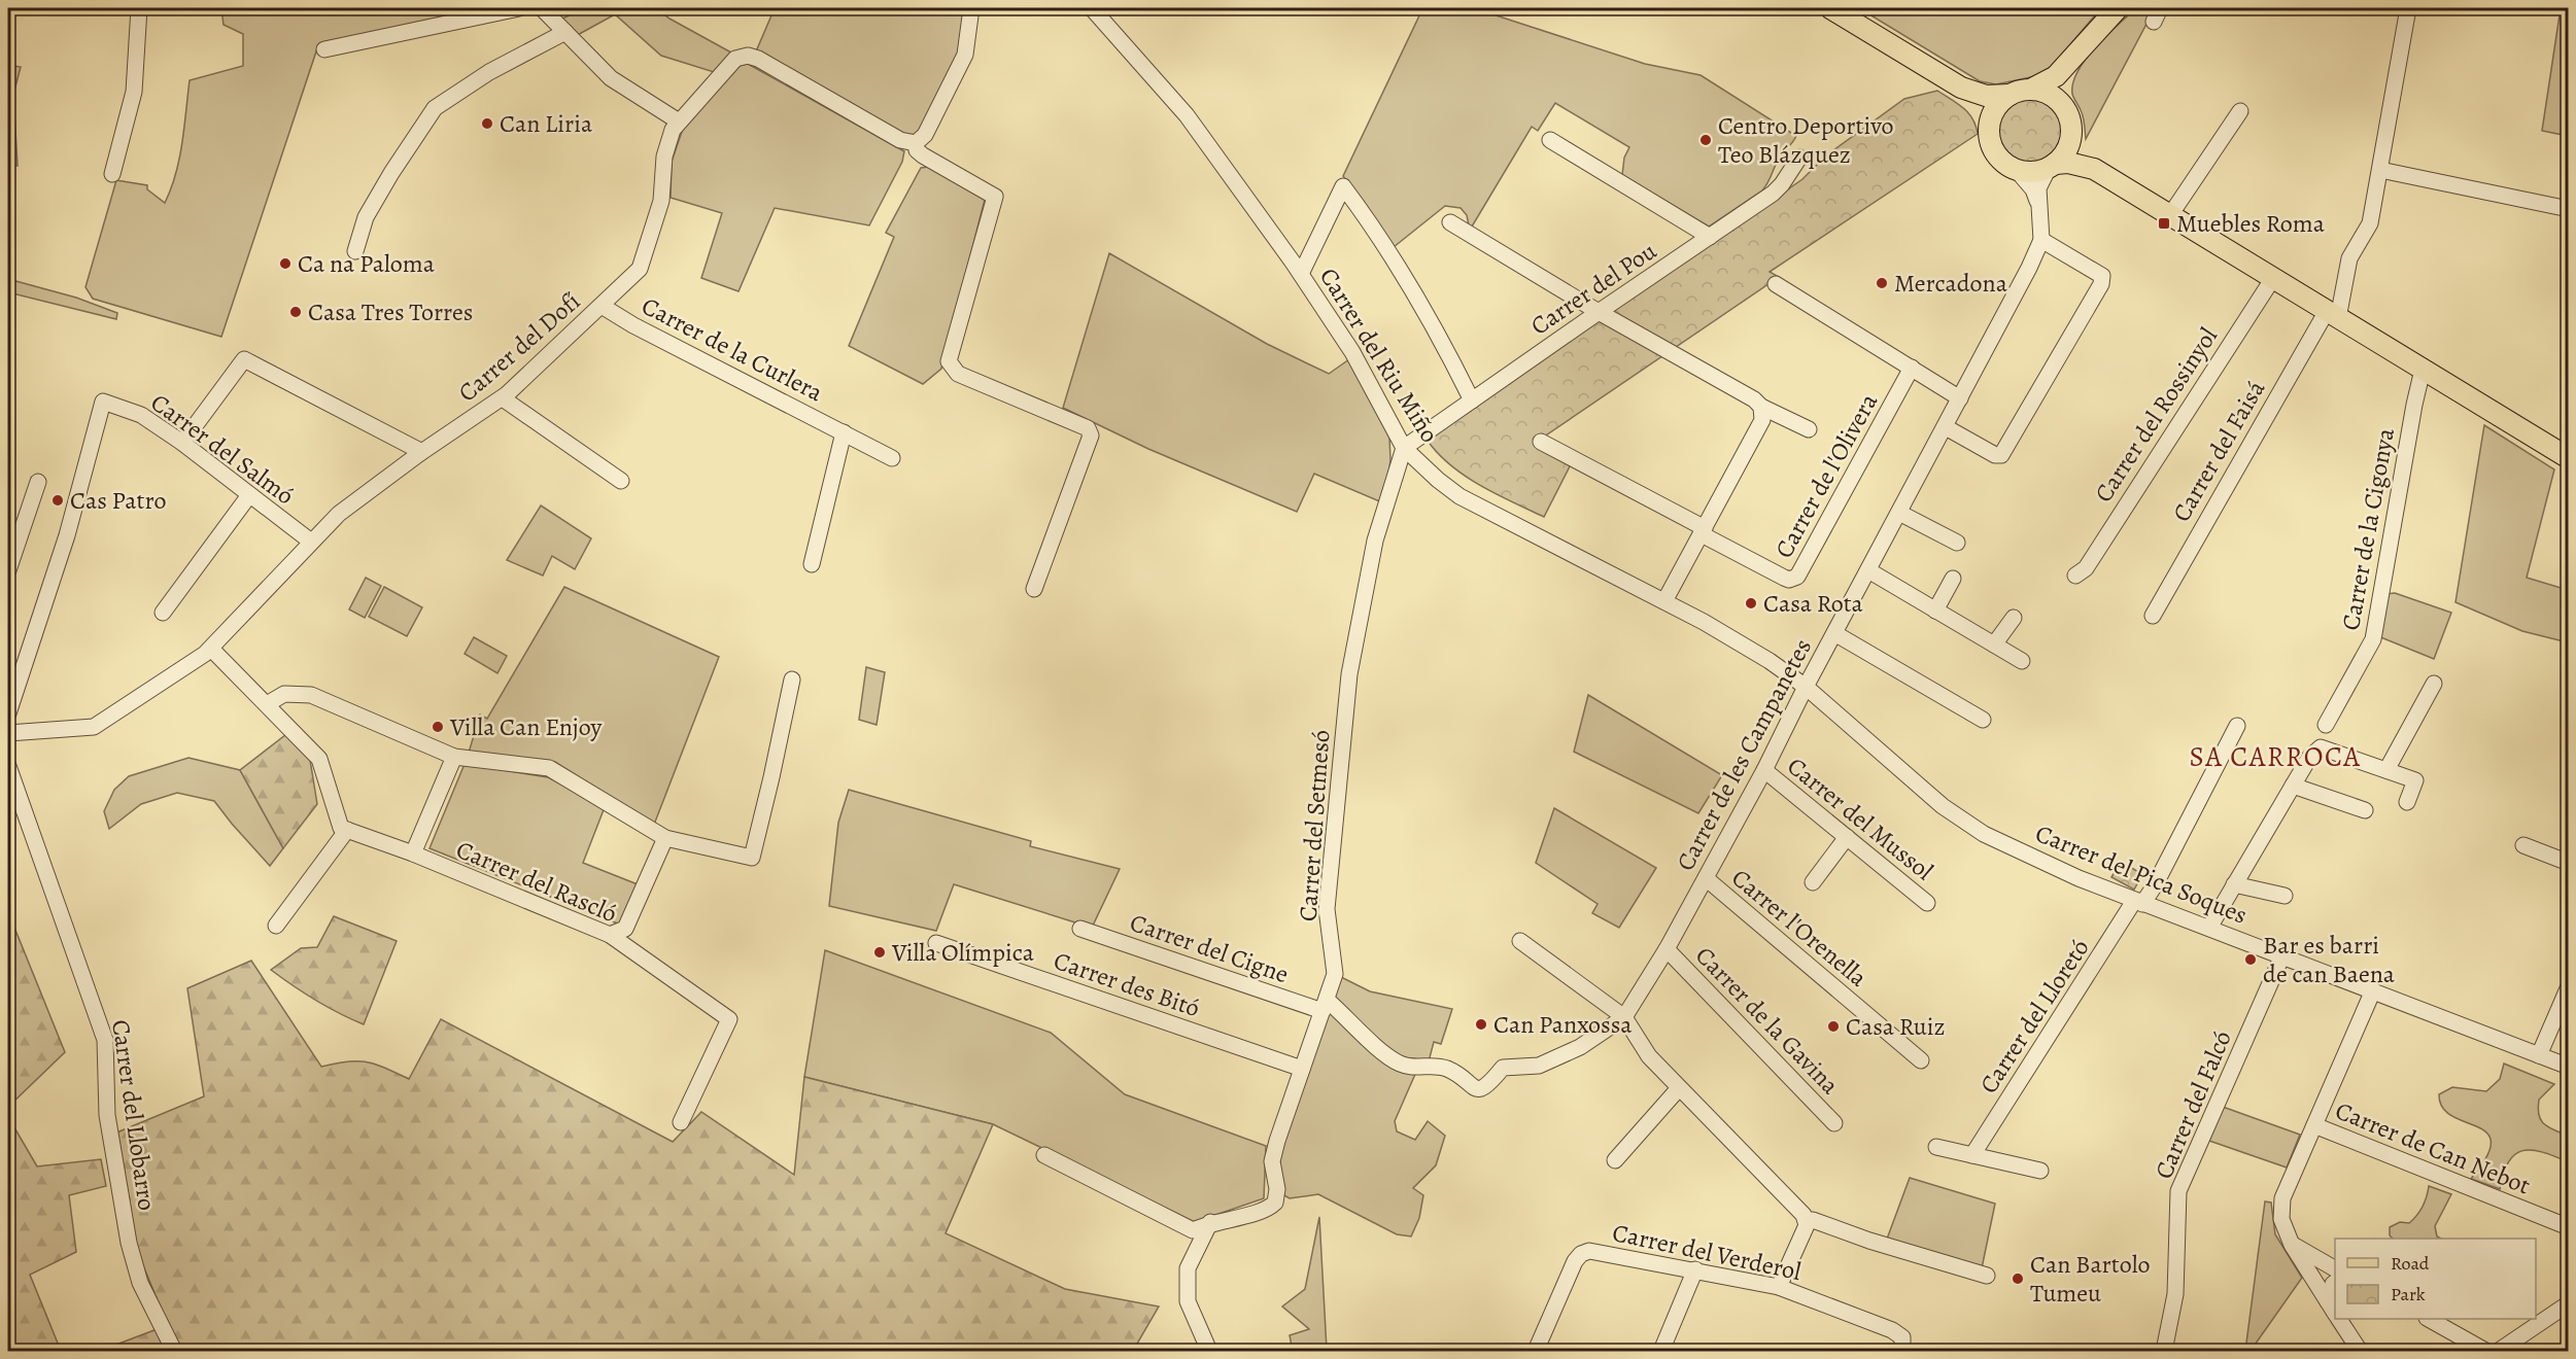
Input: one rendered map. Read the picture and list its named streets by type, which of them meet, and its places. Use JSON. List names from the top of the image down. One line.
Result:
{"streets":{"street":["Carrer del Pou","Carrer del Dofí","Carrer de la Curlera","Carrer del Riu Miño","Carrer del Rossinyol","Carrer del Salmó","Carrer del Faisá","Carrer de l'Olivera","Carrer de la Cigonya","Carrer de les Campanetes","Carrer del Mussol","Carrer del Setmesó","Carrer del Pica Soques","Carrer del Rascló","Carrer l'Orenella","Carrer del Cigne","Carrer des Bitó","Carrer del Lloretó","Carrer de la Gavina","Carrer del Falcó","Carrer del Llobarro","Carrer de Can Nebot","Carrer del Verderol"]},"crossings":[["Carrer del Pou","Carrer del Riu Miño"],["Carrer del Pou","Carrer del Setmesó"],["Carrer del Dofí","Carrer de la Curlera"],["Carrer del Dofí","Carrer del Salmó"],["Carrer del Riu Miño","Carrer de les Campanetes"],["Carrer del Riu Miño","Carrer del Setmesó"],["Carrer del Riu Miño","Carrer del Pica Soques"],["Carrer de les Campanetes","Carrer del Mussol"],["Carrer de les Campanetes","Carrer del Pica Soques"],["Carrer de les Campanetes","Carrer l'Orenella"],["Carrer de les Campanetes","Carrer de la Gavina"],["Carrer del Setmesó","Carrer del Cigne"],["Carrer del Setmesó","Carrer des Bitó"],["Carrer del Pica Soques","Carrer del Lloretó"],["Carrer del Pica Soques","Carrer del Falcó"]],"districts":["SA CARROCA"],"places":{"other":["Can Liria","Centro Deportivo Teo Blázquez","Ca na Paloma","Mercadona","Casa Tres Torres","Cas Patro","Casa Rota","Villa Can Enjoy","Villa Olímpica","Bar es barri de can Baena","Can Panxossa","Casa Ruiz","Can Bartolo Tumeu"],"transit":["Muebles Roma"]},"legend":["Road","Park"]}
